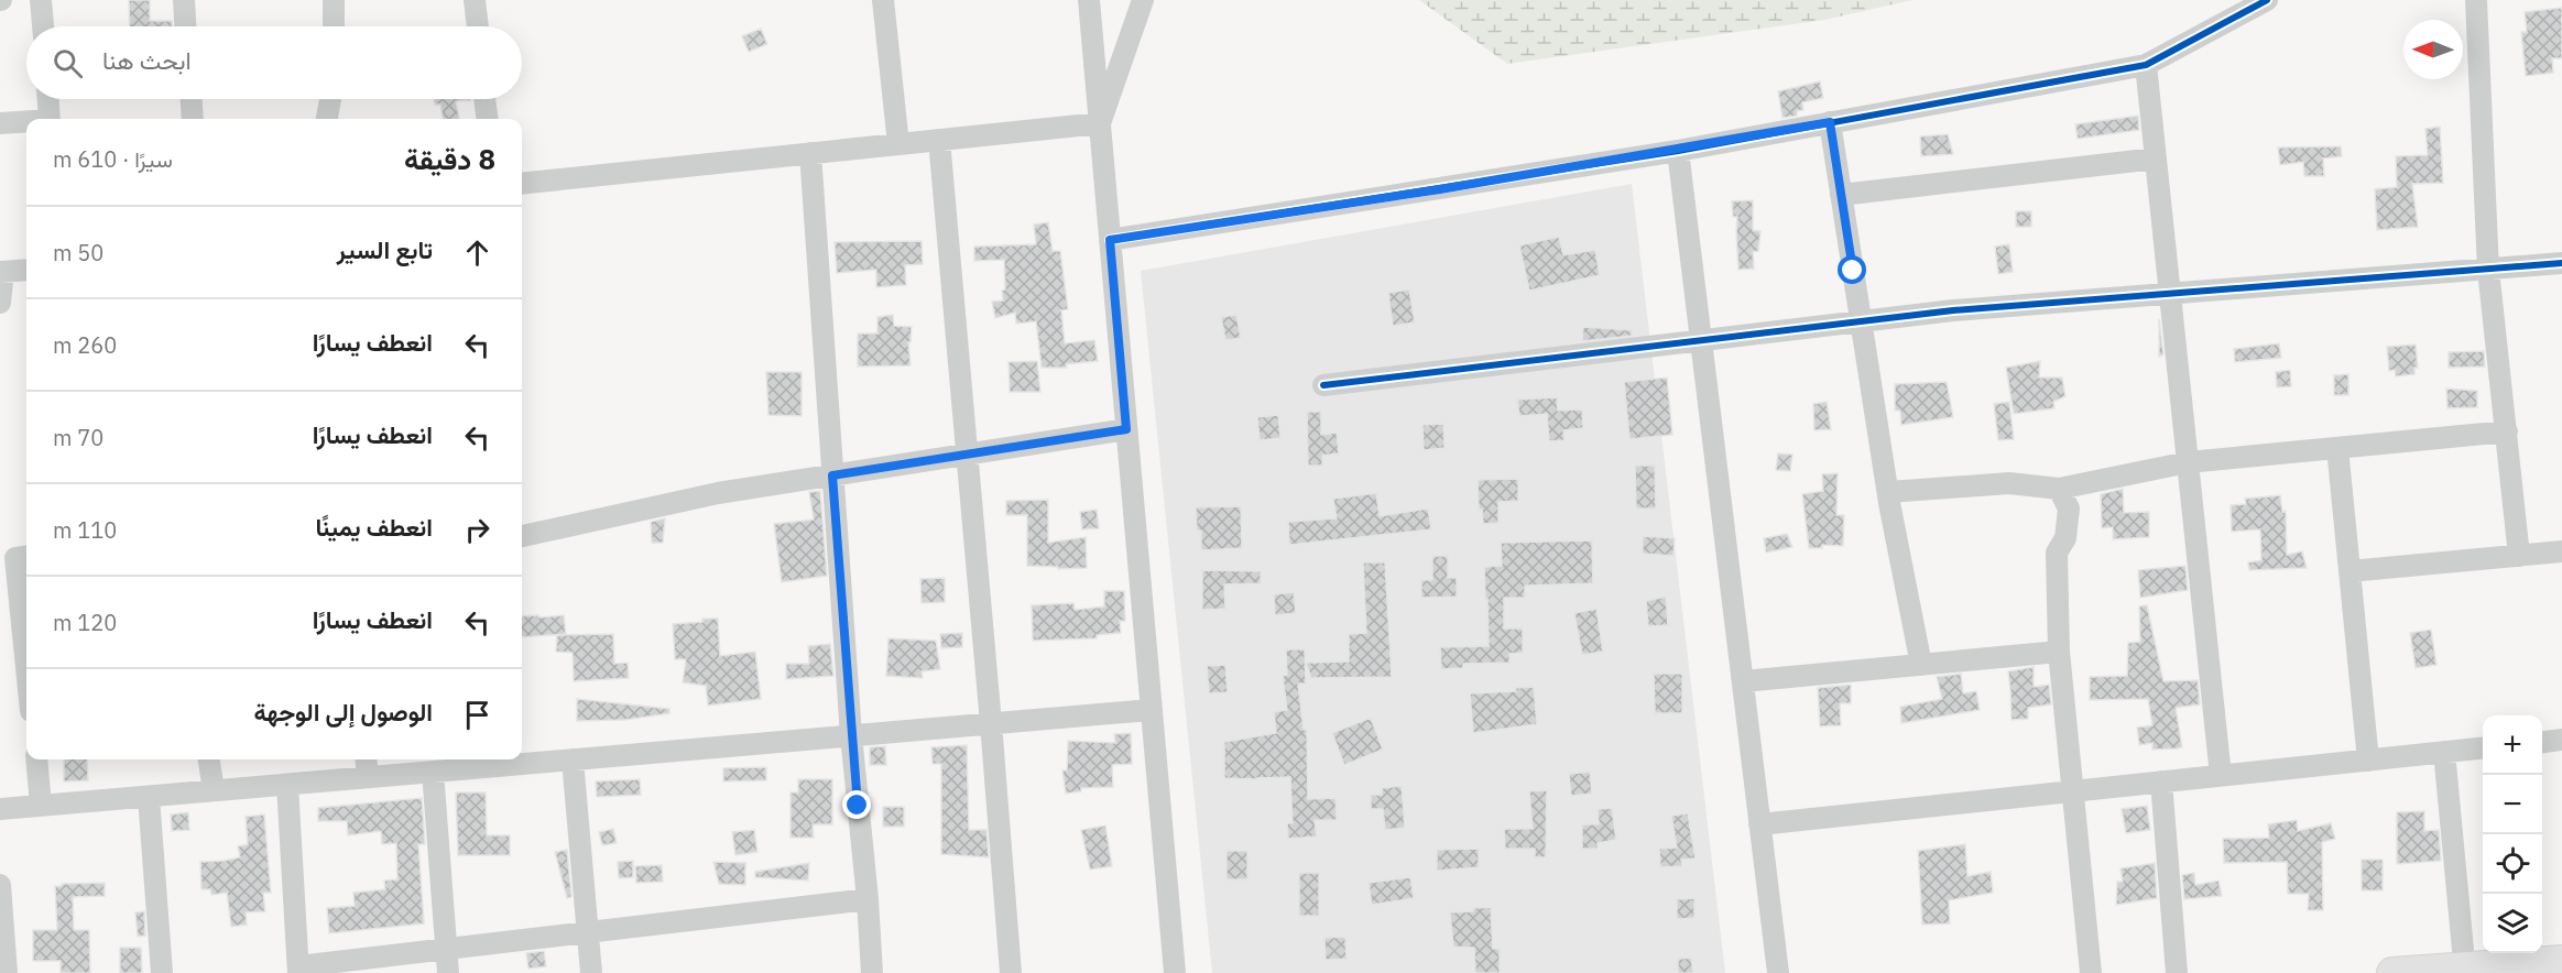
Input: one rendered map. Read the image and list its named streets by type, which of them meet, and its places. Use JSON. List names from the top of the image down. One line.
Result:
{"north":"left","page":{"search":"ابحث هنا","heading":["8 دقيقة","سيرًا · 610 m"],"list":[["تابع السير","50 m"],["انعطف يسارًا","260 m"],["انعطف يسارًا","70 m"],["انعطف يمينًا","110 m"],["انعطف يسارًا","120 m"],"الوصول إلى الوجهة"],"map_buttons":["+","−"]}}
